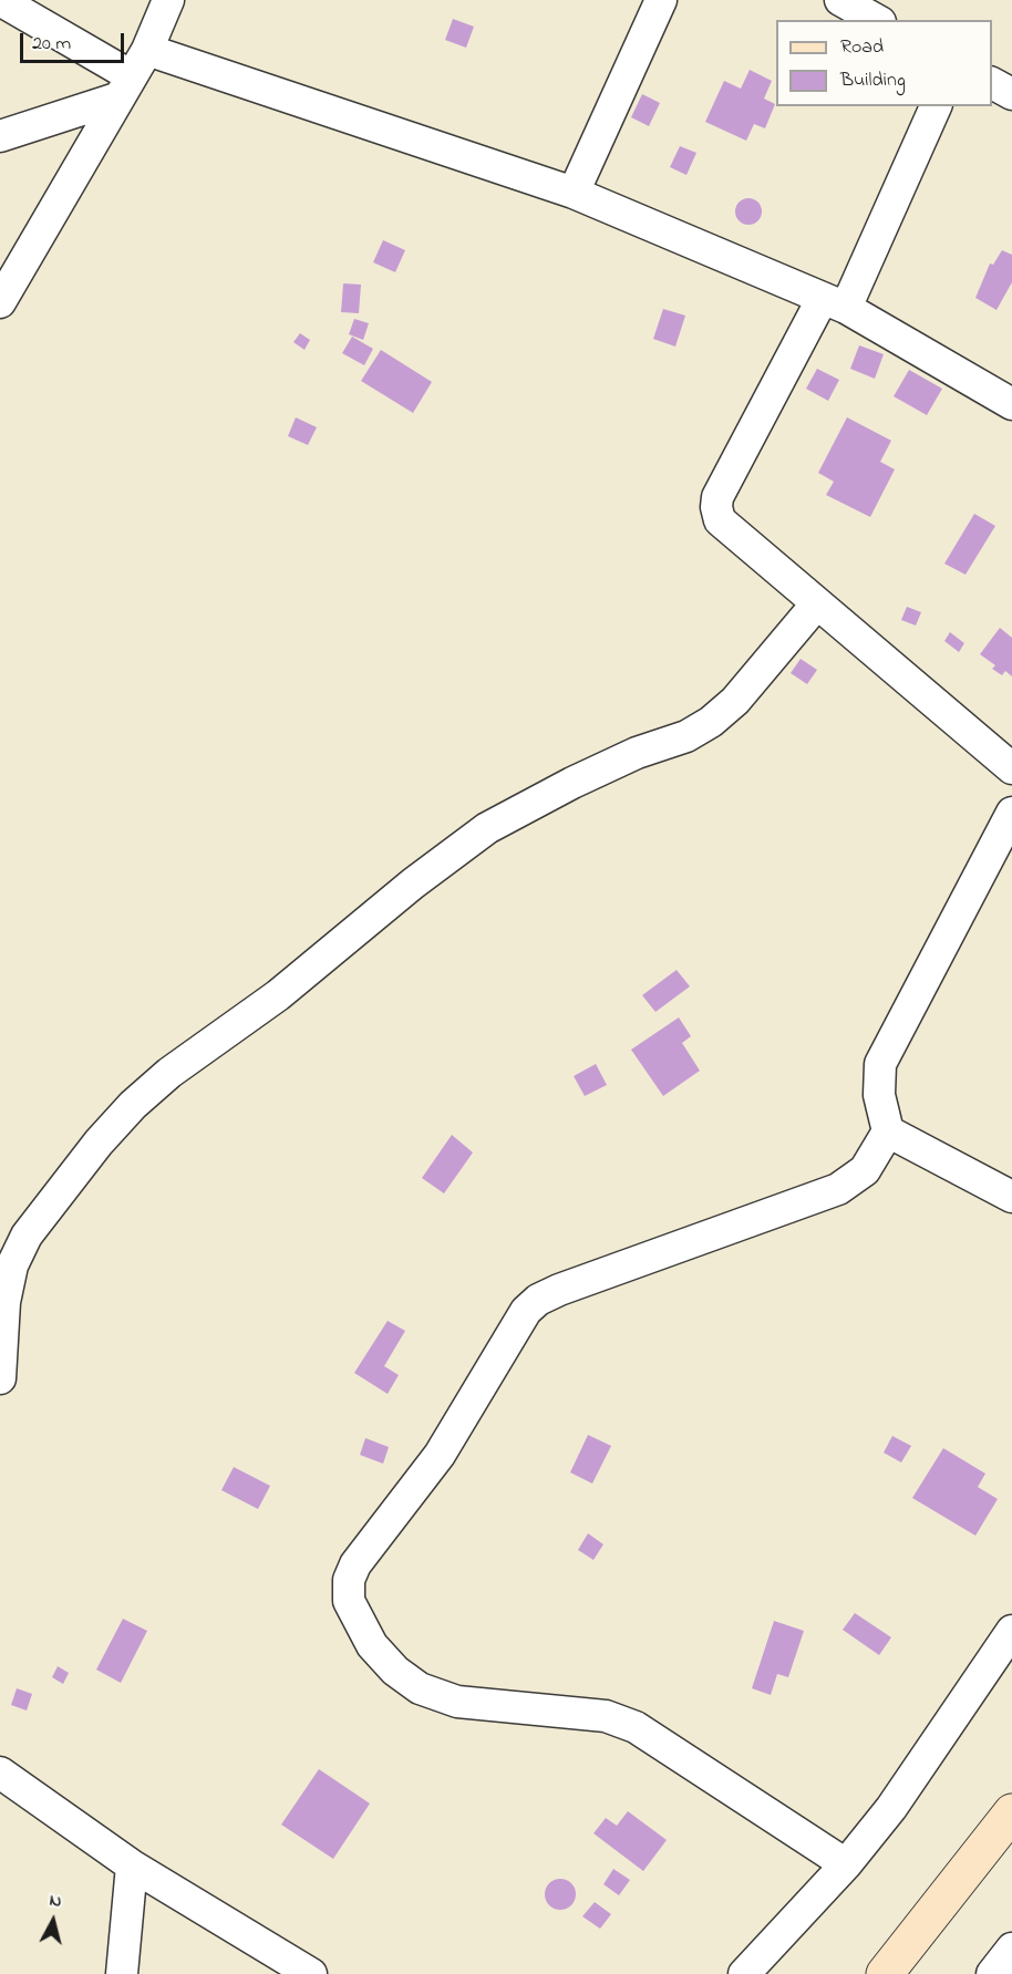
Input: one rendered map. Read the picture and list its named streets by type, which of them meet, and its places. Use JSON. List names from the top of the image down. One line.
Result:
{"legend":["Road","Building"],"scale_bar":"20 m","north":"top"}
